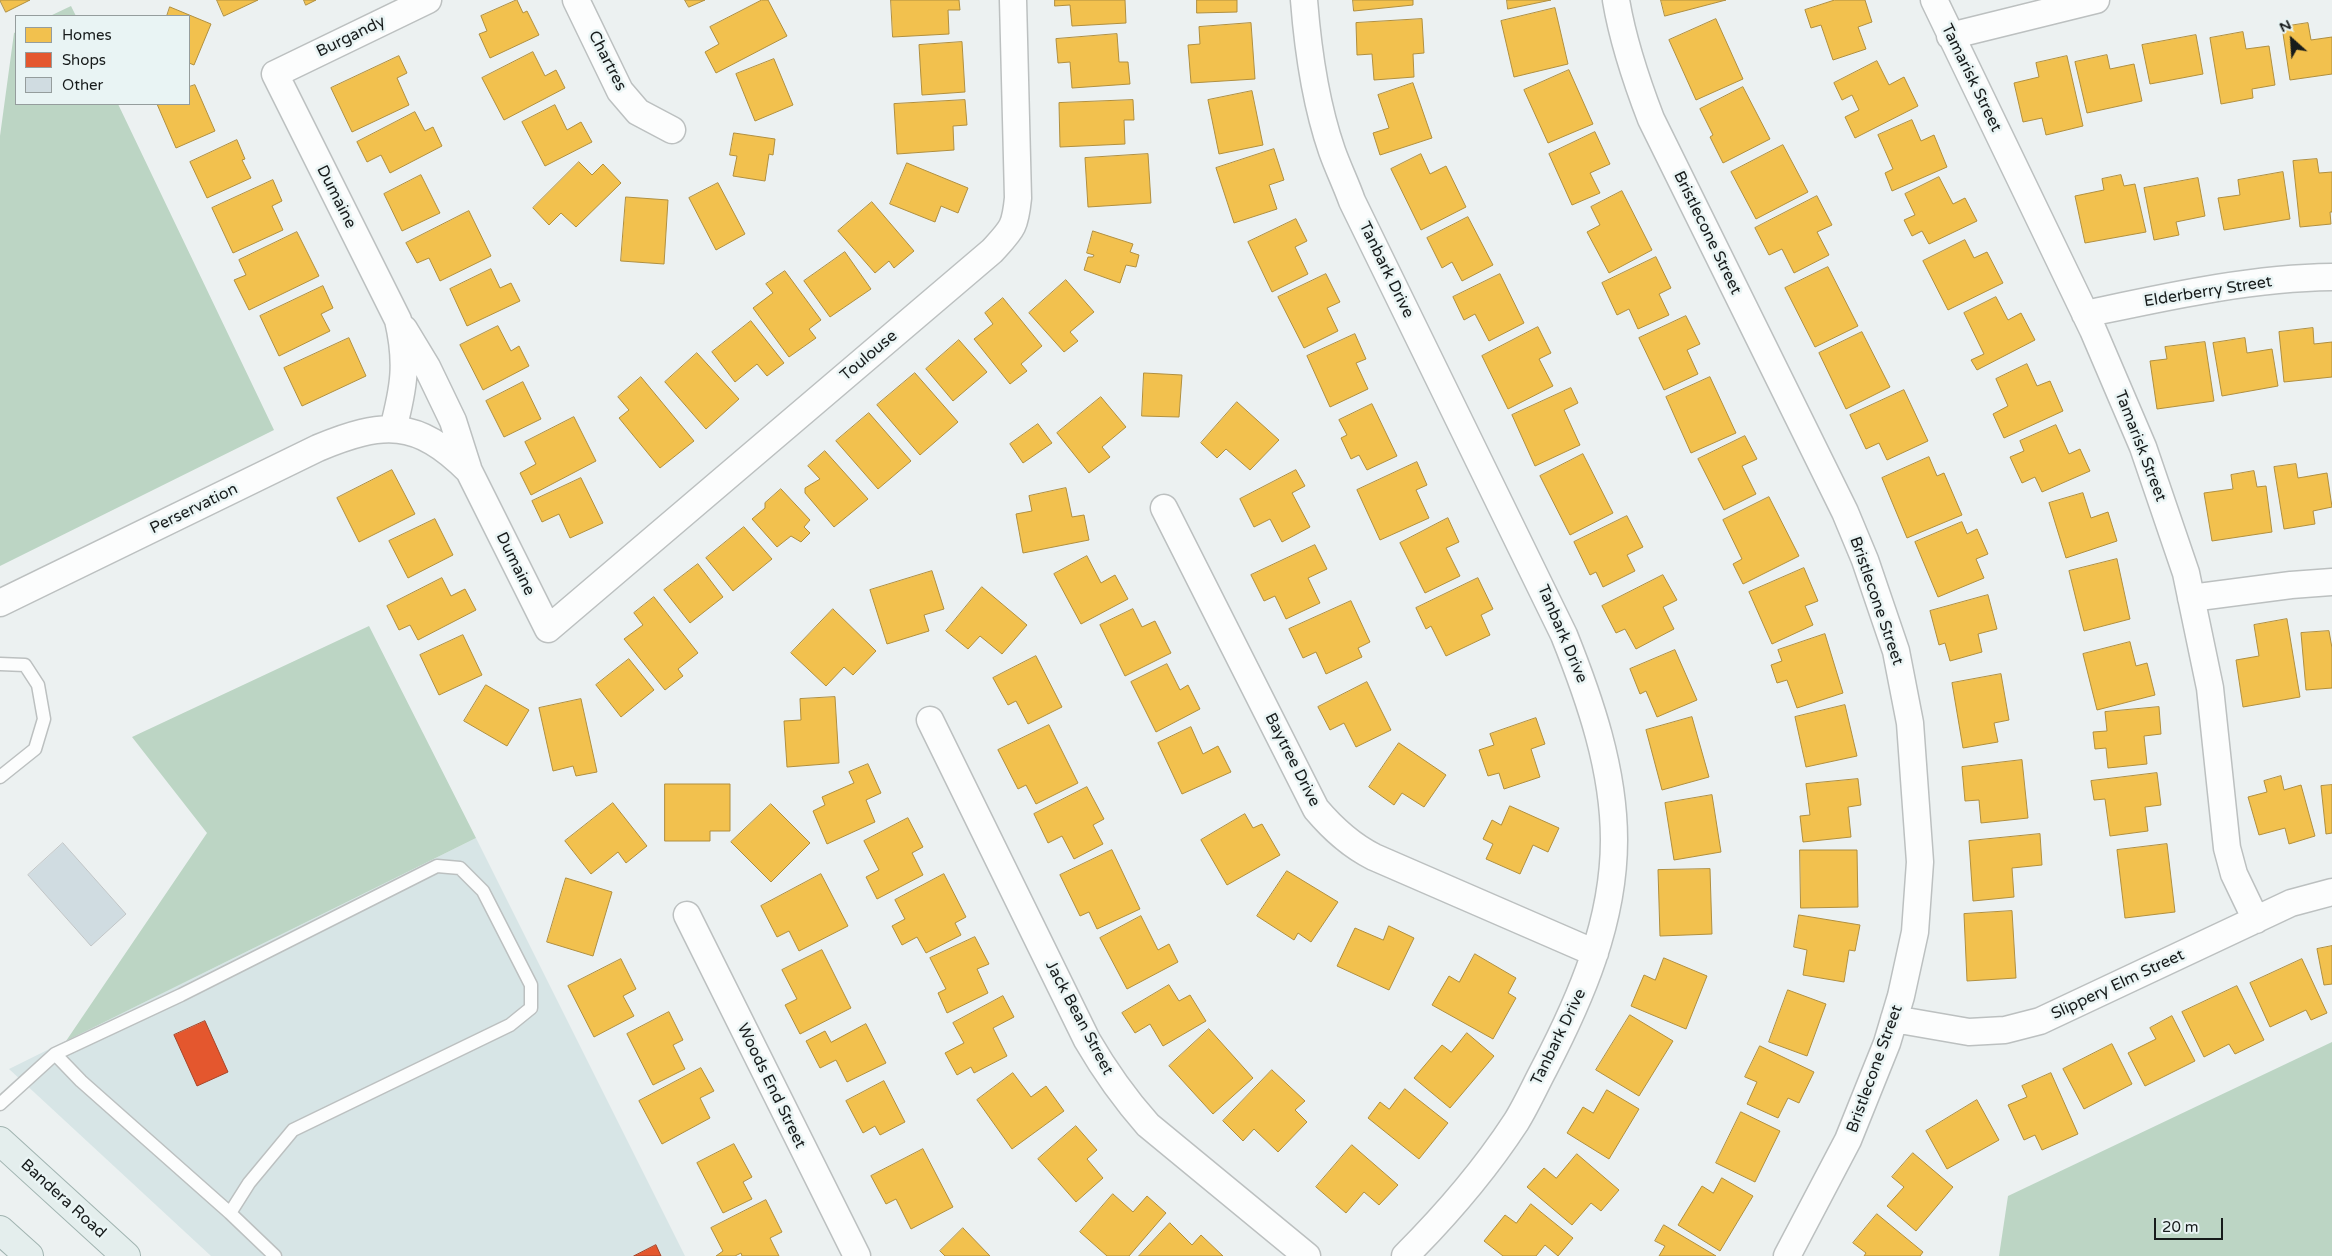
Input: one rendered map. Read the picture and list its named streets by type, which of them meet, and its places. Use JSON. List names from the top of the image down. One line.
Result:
{"streets":{"main road":["Bandera Road"],"street":["Burgandy","Chartres","Tamarisk Street","Dumaine","Bristlecone Street","Tanbark Drive","Elderberry Street","Toulouse","Perservation","Baytree Drive","Slippery Elm Street","Jack Bean Street","Woods End Street"]},"crossings":[["Burgandy","Dumaine"],["Tamarisk Street","Elderberry Street"],["Tamarisk Street","Slippery Elm Street"],["Dumaine","Toulouse"],["Dumaine","Perservation"],["Bristlecone Street","Slippery Elm Street"],["Tanbark Drive","Baytree Drive"]],"legend":["Homes","Shops","Other"],"scale_bar":"20 m","north":"top left"}
